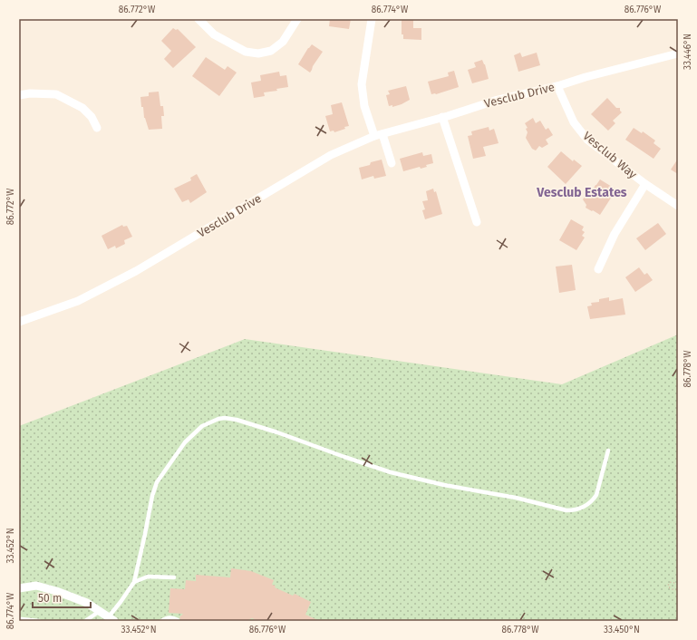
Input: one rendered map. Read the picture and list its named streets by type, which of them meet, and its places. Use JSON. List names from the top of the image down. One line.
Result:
{"streets":{"street":["Vesclub Drive","Vesclub Way"]},"crossings":[["Vesclub Drive","Vesclub Way"]],"districts":["Vesclub Estates"],"scale_bar":"50 m","coordinates":["86.772°W","86.774°W","86.776°W","33.446°N","86.778°W","33.452°N","33.450°N"]}
